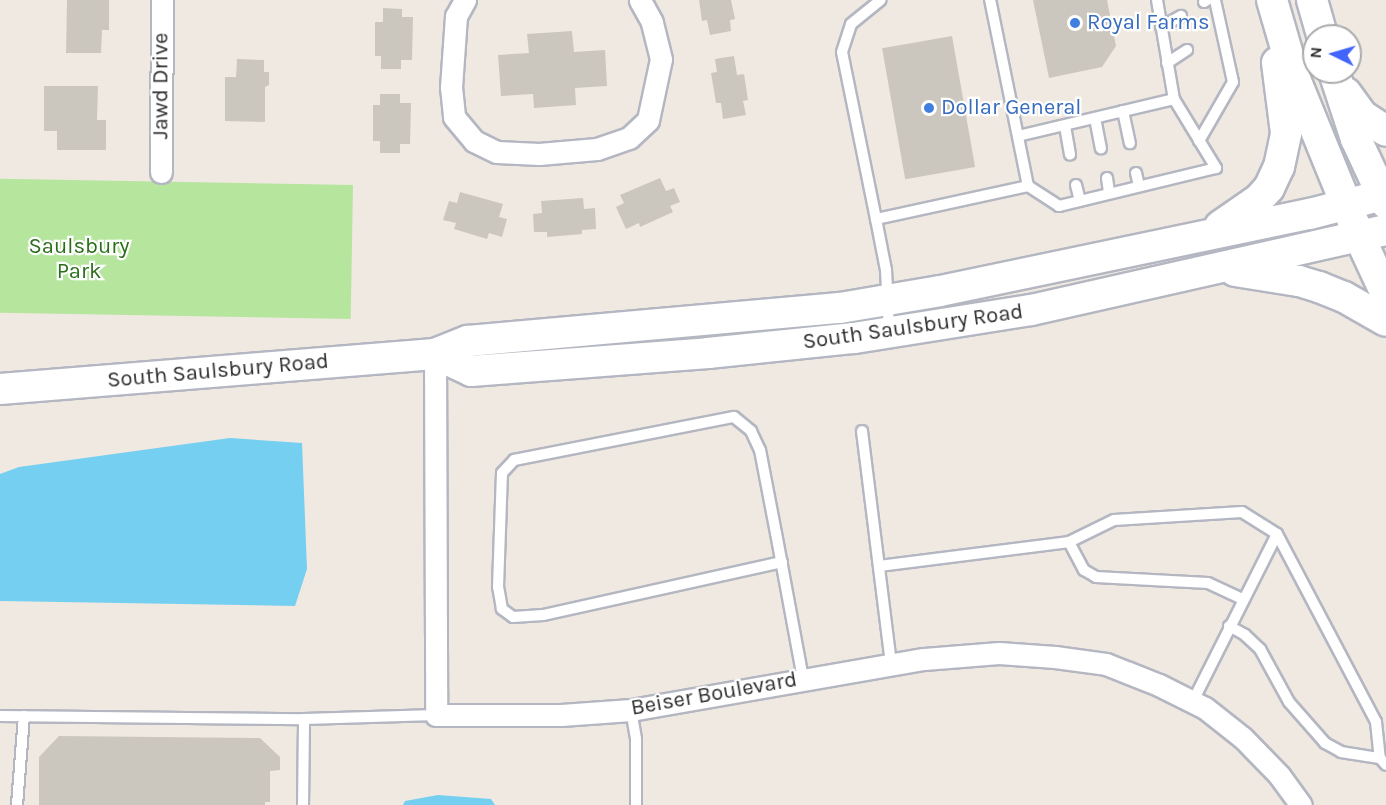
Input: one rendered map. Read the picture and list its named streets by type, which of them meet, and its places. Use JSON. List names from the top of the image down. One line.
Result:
{"streets":{"main road":["South Saulsbury Road"],"street":["Jawd Drive","Beiser Boulevard"]},"parks":["Saulsbury Park"],"places":["Royal Farms","Dollar General"],"north":"left"}
